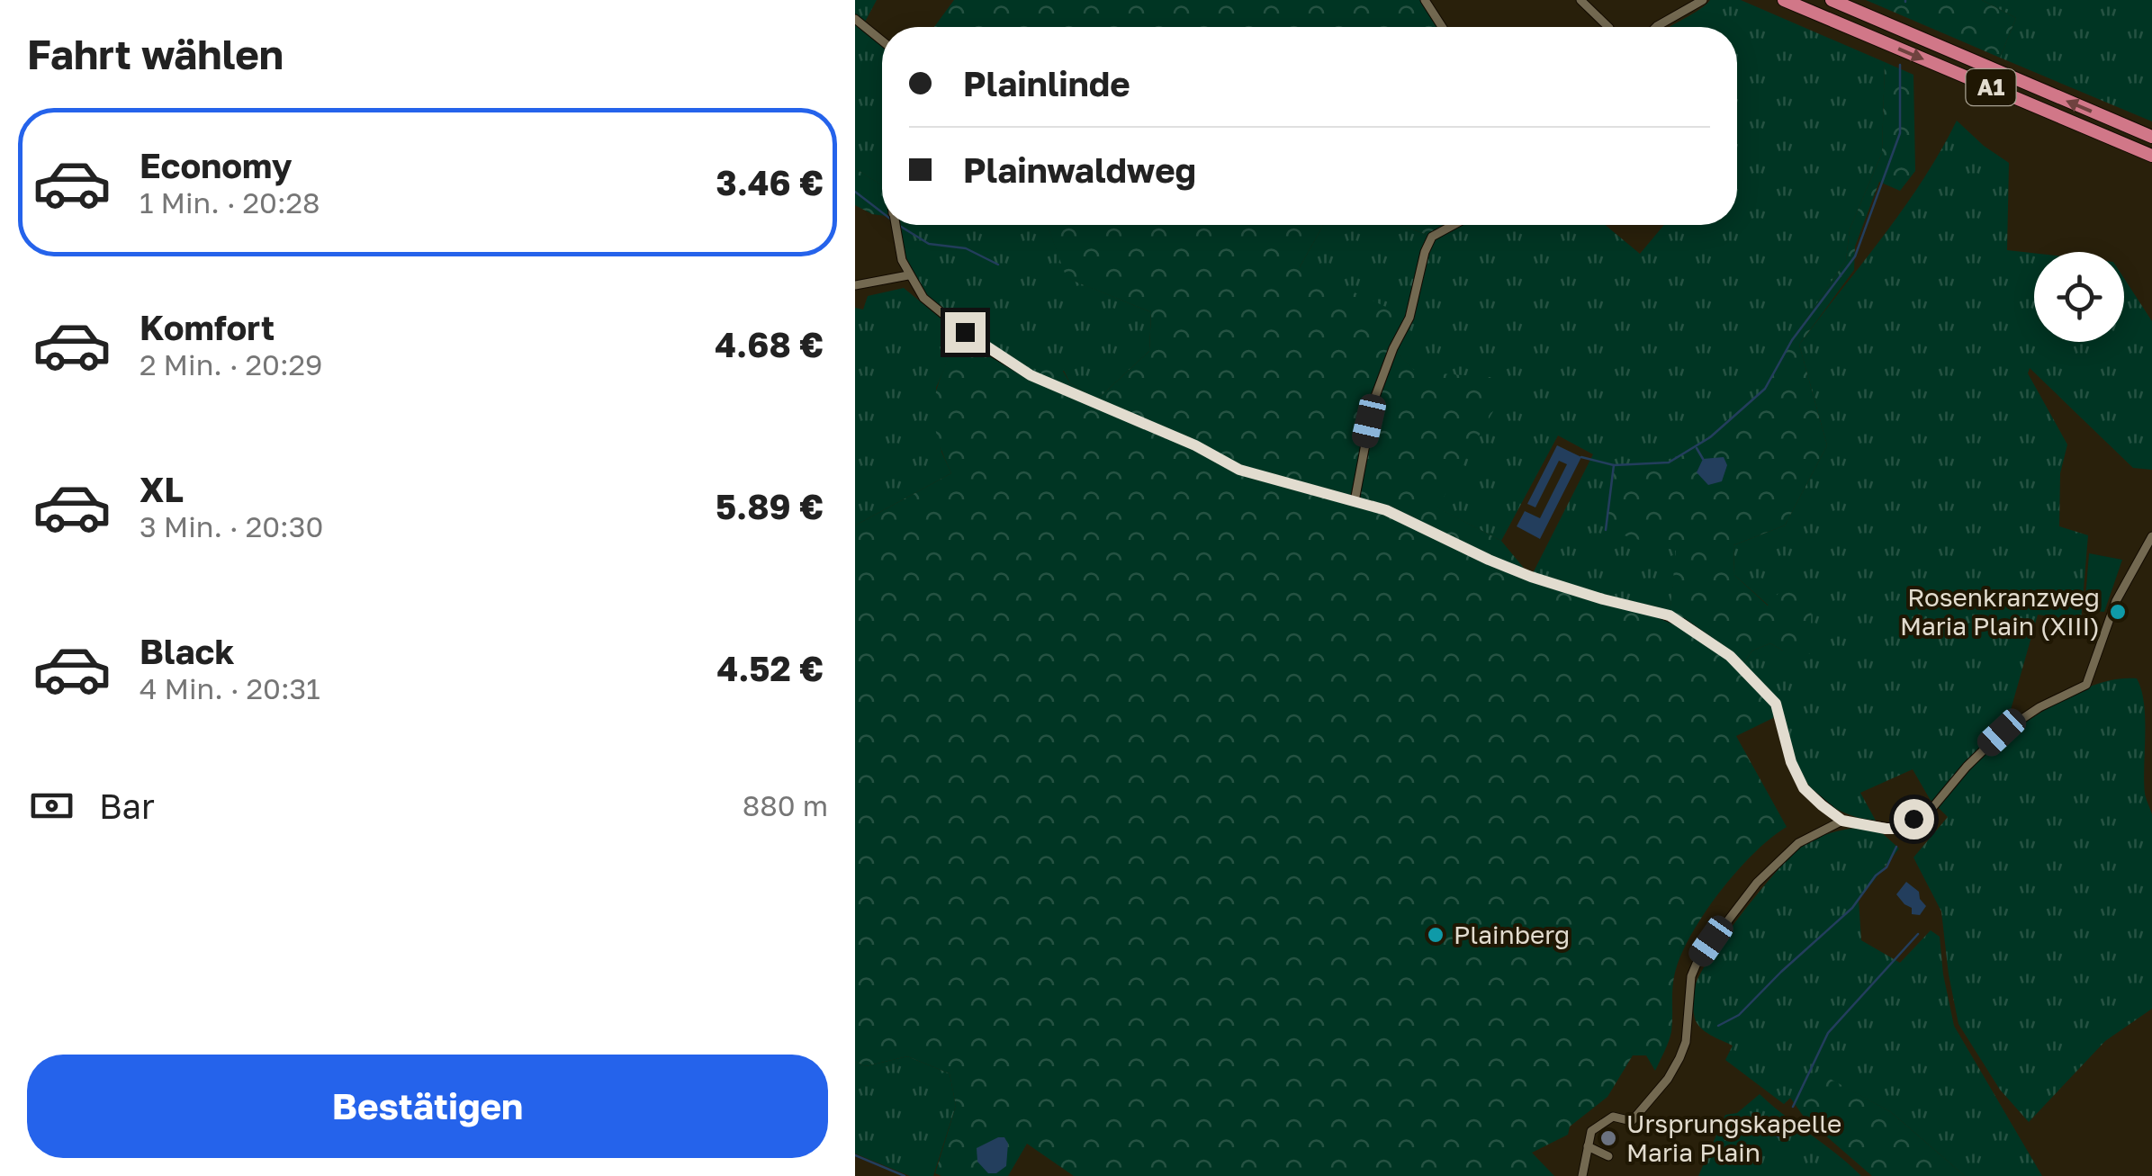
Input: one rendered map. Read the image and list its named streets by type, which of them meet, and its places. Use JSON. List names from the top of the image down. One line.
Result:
{"streets":{"highway":["A1"]},"places":["Rosenkranzweg Maria Plain (XIII)","Plainberg","Ursprungskapelle Maria Plain"],"page":{"heading":"Fahrt wählen","banner":["Plainlinde","Plainwaldweg"],"list":[{"name":"Economy","note":"1 Min. · 20:28","value":"3.46 €"},{"name":"Komfort","note":"2 Min. · 20:29","value":"4.68 €"},{"name":"XL","note":"3 Min. · 20:30","value":"5.89 €"},{"name":"Black","note":"4 Min. · 20:31","value":"4.52 €"}],"pay":["Bar","880 m"],"buttons":"Bestätigen"}}
